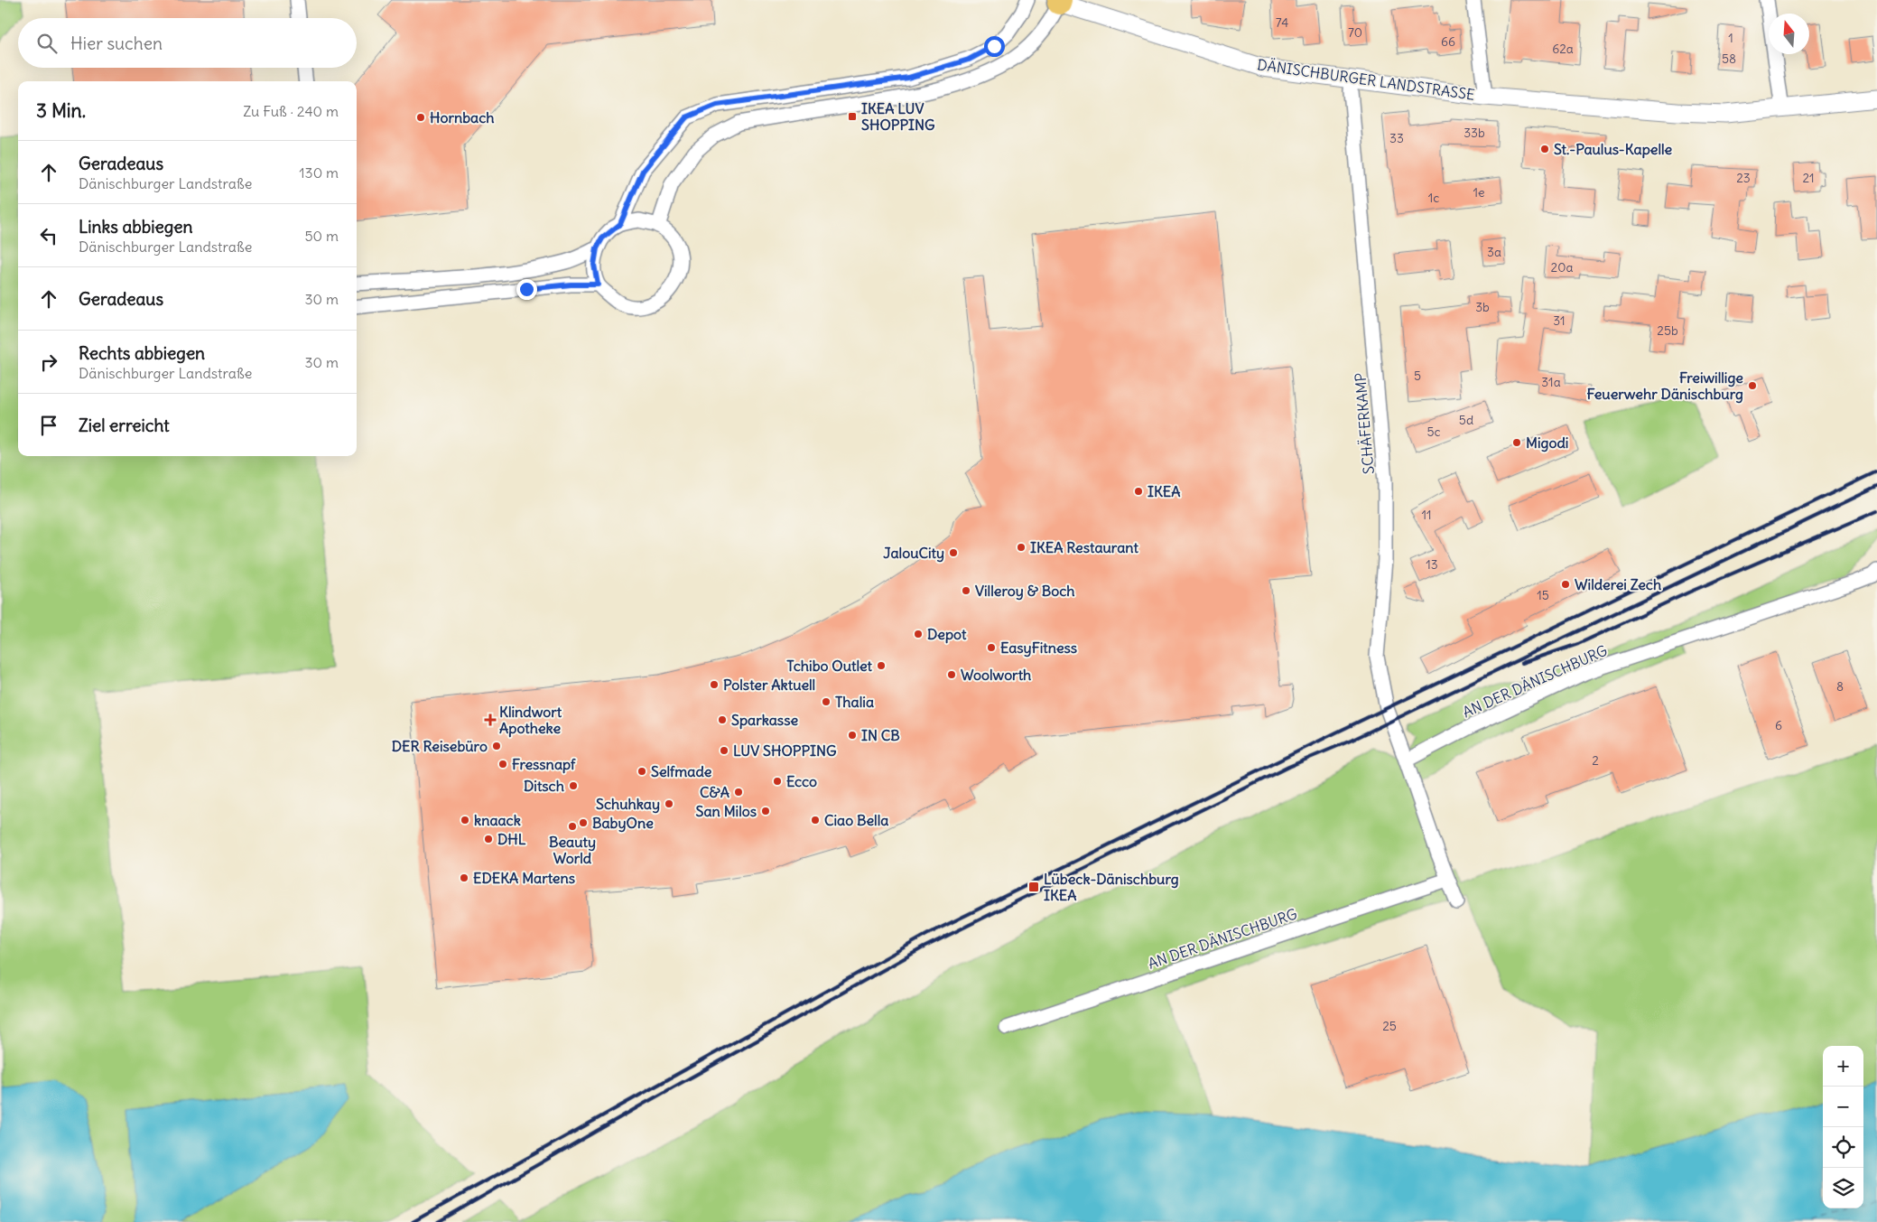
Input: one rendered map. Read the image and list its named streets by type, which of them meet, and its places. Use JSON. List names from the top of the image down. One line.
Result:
{"streets":{"street":["DÄNISCHBURGER LANDSTRASSE","SCHÄFERKAMP","AN DER DÄNISCHBURG"]},"crossings":[["DÄNISCHBURGER LANDSTRASSE","SCHÄFERKAMP"],["SCHÄFERKAMP","AN DER DÄNISCHBURG"]],"places":{"transit":["IKEA LUV SHOPPING","Lübeck-Dänischburg IKEA"],"other":["Hornbach","St.-Paulus-Kapelle","Freiwillige Feuerwehr Dänischburg","Migodi","IKEA","IKEA Restaurant","JalouCity","Wilderei Zech","Villeroy & Boch","Depot","EasyFitness","Tchibo Outlet","Woolworth","Polster Aktuell","Thalia","Sparkasse","IN CB","DER Reisebüro","LUV SHOPPING","Fressnapf","Selfmade","Ecco","Ditsch","C&A","Schuhkay","San Milos","knaack","Ciao Bella","BabyOne","Beauty World","DHL","EDEKA Martens"],"health":["Klindwort Apotheke"]},"house_numbers":["74","70","1","66","62a","58","33b","33","23","21","1e","1c","3a","20a","3b","31","25b","5","31a","5d","5c","11","13","15","8","6","2","25"],"north":"top","page":{"search":"Hier suchen","heading":["3 Min.","Zu Fuß · 240 m"],"list":[["Geradeaus","Dänischburger Landstraße","130 m"],["Links abbiegen","Dänischburger Landstraße","50 m"],["Geradeaus","30 m"],["Rechts abbiegen","Dänischburger Landstraße","30 m"],"Ziel erreicht"],"map_buttons":["+","−"]}}
